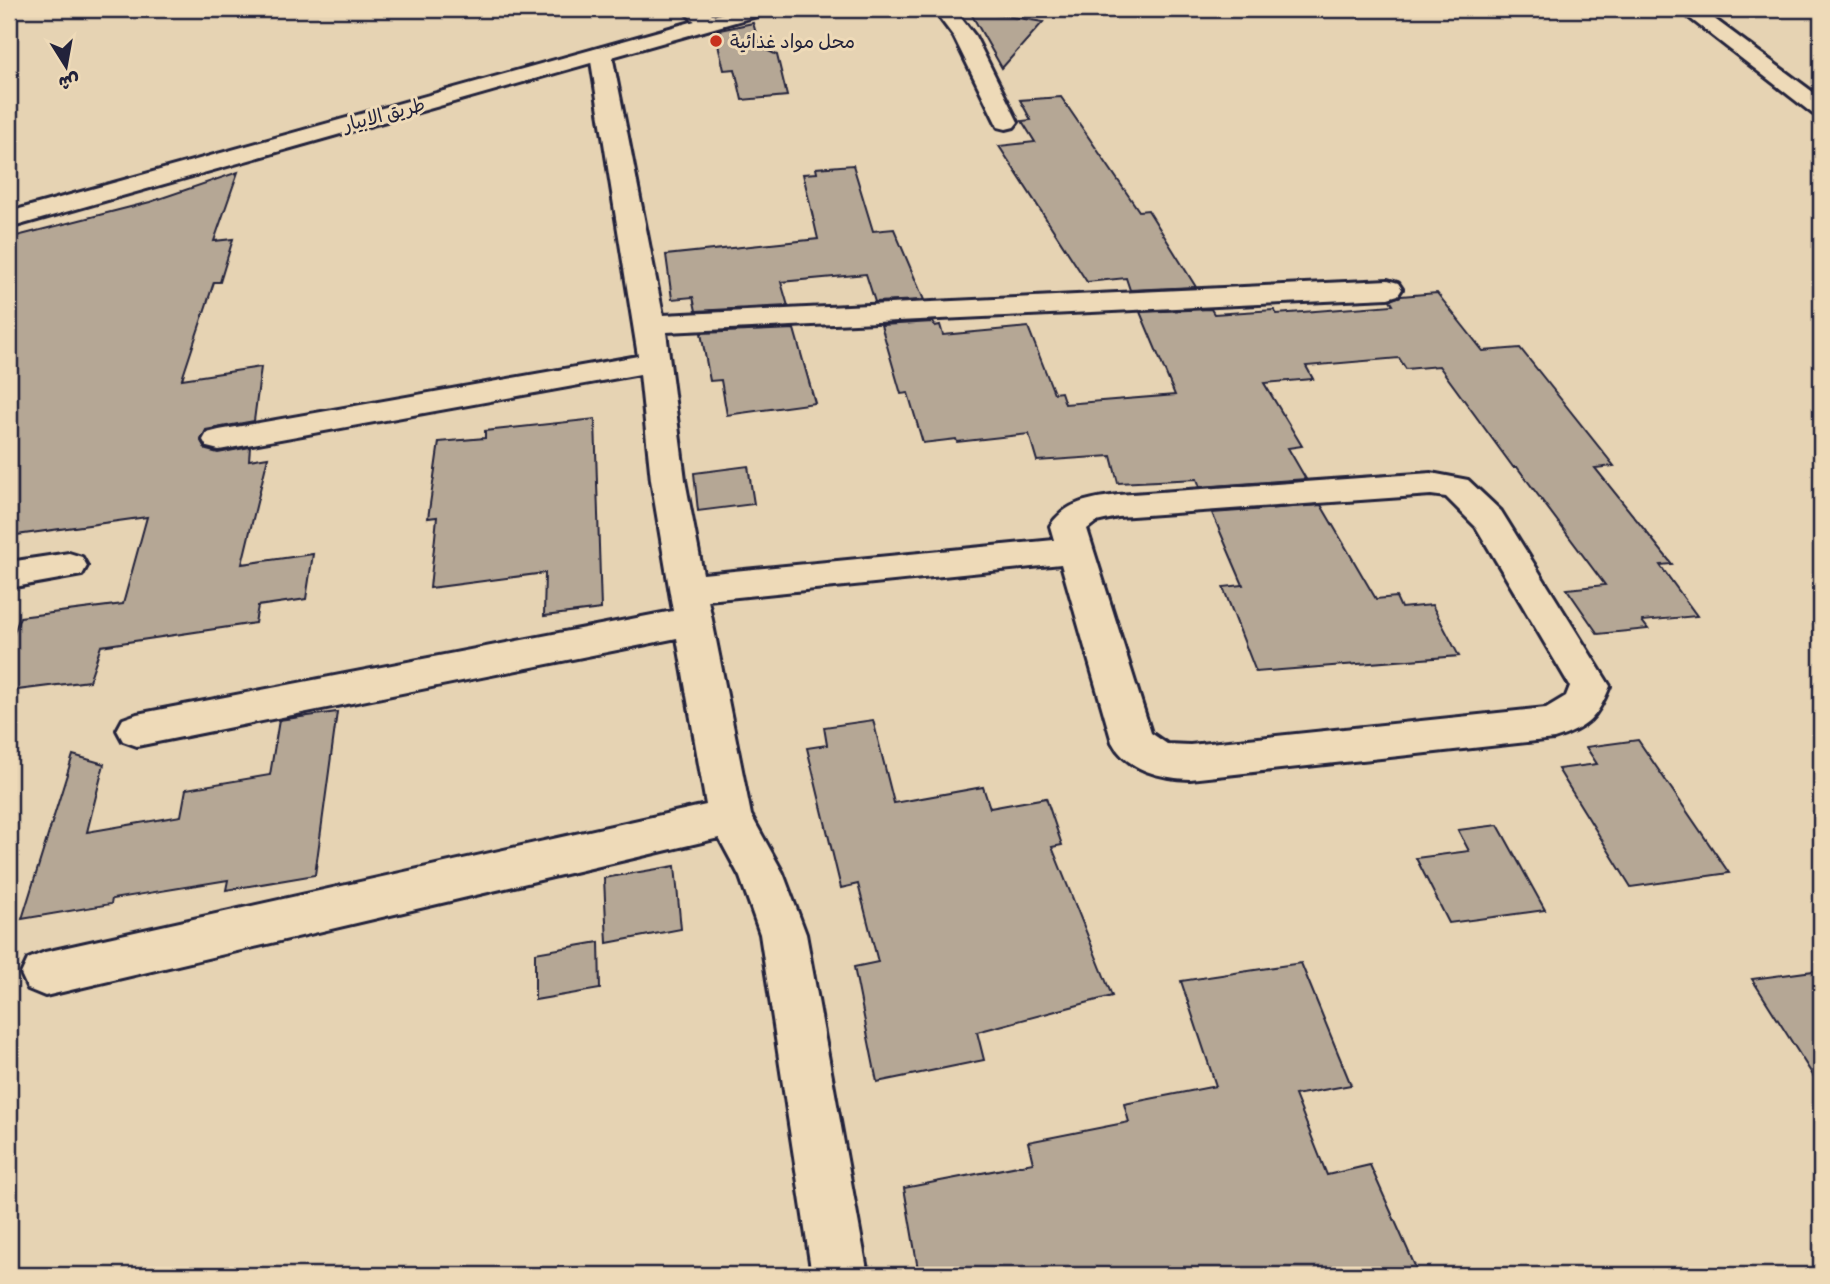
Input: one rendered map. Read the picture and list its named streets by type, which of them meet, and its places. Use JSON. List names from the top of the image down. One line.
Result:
{"streets":{"street":["طريق الابيار"]},"places":["محل مواد غذائية"],"north":"bottom"}
